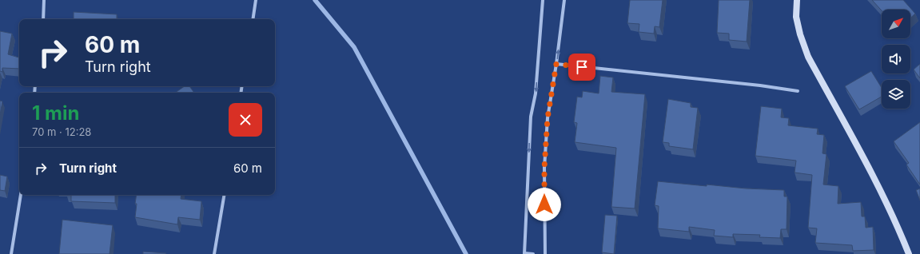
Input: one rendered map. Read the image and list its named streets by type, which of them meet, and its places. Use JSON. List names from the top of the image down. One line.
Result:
{"north":"top right","page":{"turn":["60 m","Turn right"],"heading":["1 min","70 m · 12:28"],"list":[{"name":"Turn right","value":"60 m"}]}}
